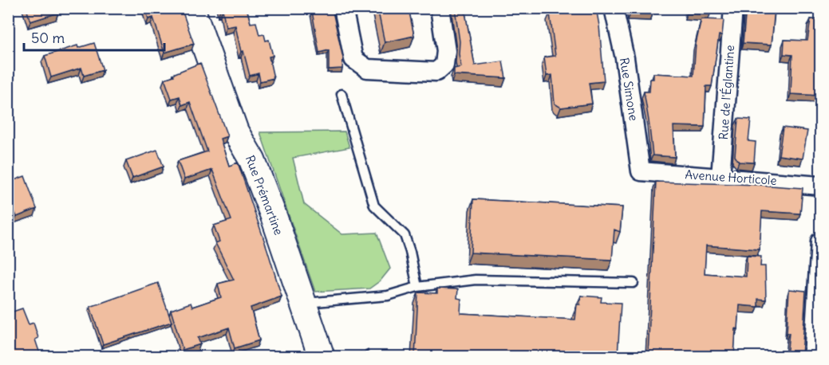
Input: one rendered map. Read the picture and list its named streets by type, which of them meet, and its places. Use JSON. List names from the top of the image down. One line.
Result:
{"streets":{"street":["Rue Simone","Rue de l'Églantine","Avenue Horticole","Rue Prémartine"]},"crossings":[["Rue Simone","Avenue Horticole"],["Rue de l'Églantine","Avenue Horticole"]],"scale_bar":"50 m"}
